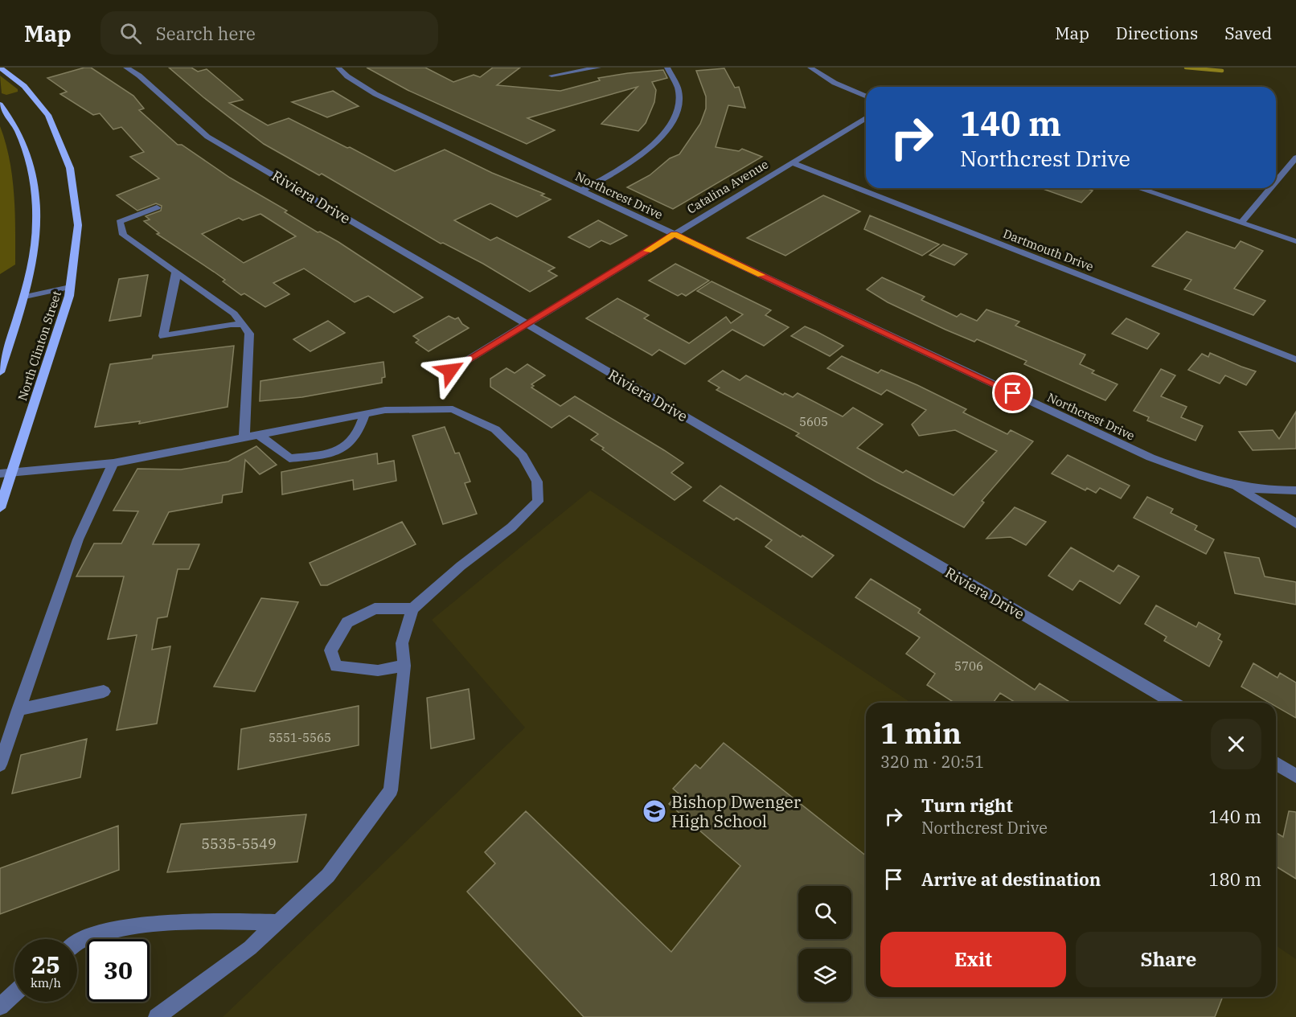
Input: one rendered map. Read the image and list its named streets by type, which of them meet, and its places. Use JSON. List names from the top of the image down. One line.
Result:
{"streets":{"main road":["North Clinton Street"],"street":["Catalina Avenue","Northcrest Drive","Riviera Drive","Dartmouth Drive"]},"crossings":[["Catalina Avenue","Northcrest Drive"],["Catalina Avenue","Riviera Drive"],["Catalina Avenue","Dartmouth Drive"]],"places":{"school or university":["Bishop Dwenger High School"]},"house_numbers":["5605","5706","5551-5565","5535-5549"],"page":{"header":"Map","search":"Search here","nav":["Map","Directions","Saved"],"turn":["140 m","Northcrest Drive"],"heading":["1 min","320 m · 20:51"],"list":[{"name":"Turn right","note":"Northcrest Drive","value":"140 m"},{"name":"Arrive at destination","value":"180 m"}],"buttons":["Exit","Share"],"speed":"25 km/h","limit":"30"}}
